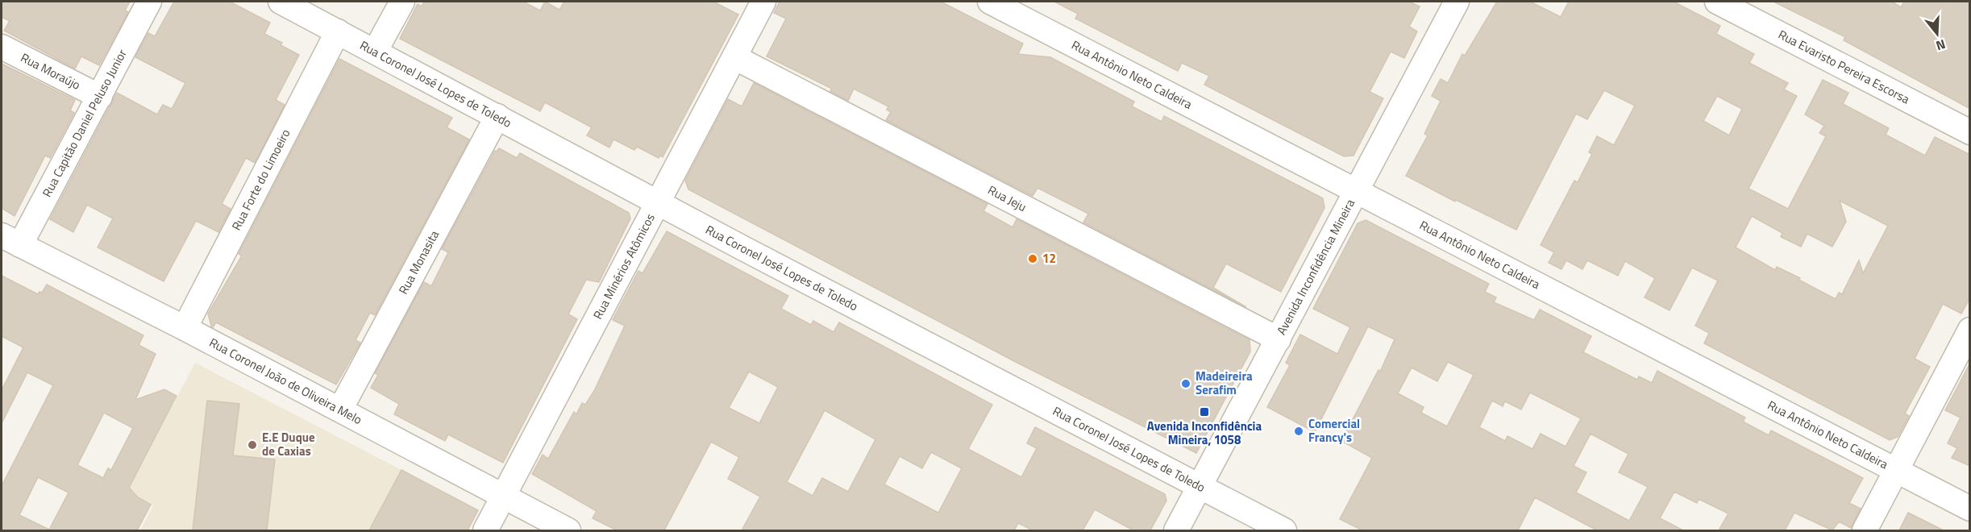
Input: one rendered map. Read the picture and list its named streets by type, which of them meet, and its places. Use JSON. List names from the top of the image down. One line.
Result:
{"streets":{"street":["Rua Evaristo Pereira Escorsa","Rua Moraújo","Rua Antônio Neto Caldeira","Rua Coronel José Lopes de Toledo","Rua Capitão Daniel Peluso Junior","Rua Forte do Limoeiro","Rua Jeju","Rua Monasita","Rua Minérios Atômicos","Avenida Inconfidência Mineira","Rua Coronel João de Oliveira Melo"]},"crossings":[["Rua Moraújo","Rua Capitão Daniel Peluso Junior"],["Rua Antônio Neto Caldeira","Avenida Inconfidência Mineira"],["Rua Coronel José Lopes de Toledo","Rua Forte do Limoeiro"],["Rua Coronel José Lopes de Toledo","Rua Monasita"],["Rua Coronel José Lopes de Toledo","Rua Minérios Atômicos"],["Rua Coronel José Lopes de Toledo","Avenida Inconfidência Mineira"],["Rua Capitão Daniel Peluso Junior","Rua Coronel João de Oliveira Melo"],["Rua Forte do Limoeiro","Rua Coronel João de Oliveira Melo"],["Rua Jeju","Rua Minérios Atômicos"],["Rua Jeju","Avenida Inconfidência Mineira"],["Rua Monasita","Rua Coronel João de Oliveira Melo"],["Rua Minérios Atômicos","Rua Coronel João de Oliveira Melo"]],"places":{"other":["12","Madeireira Serafim","Comercial Francy's","E.E Duque de Caxias"],"transit":["Avenida Inconfidência Mineira, 1058"]},"north":"bottom"}
